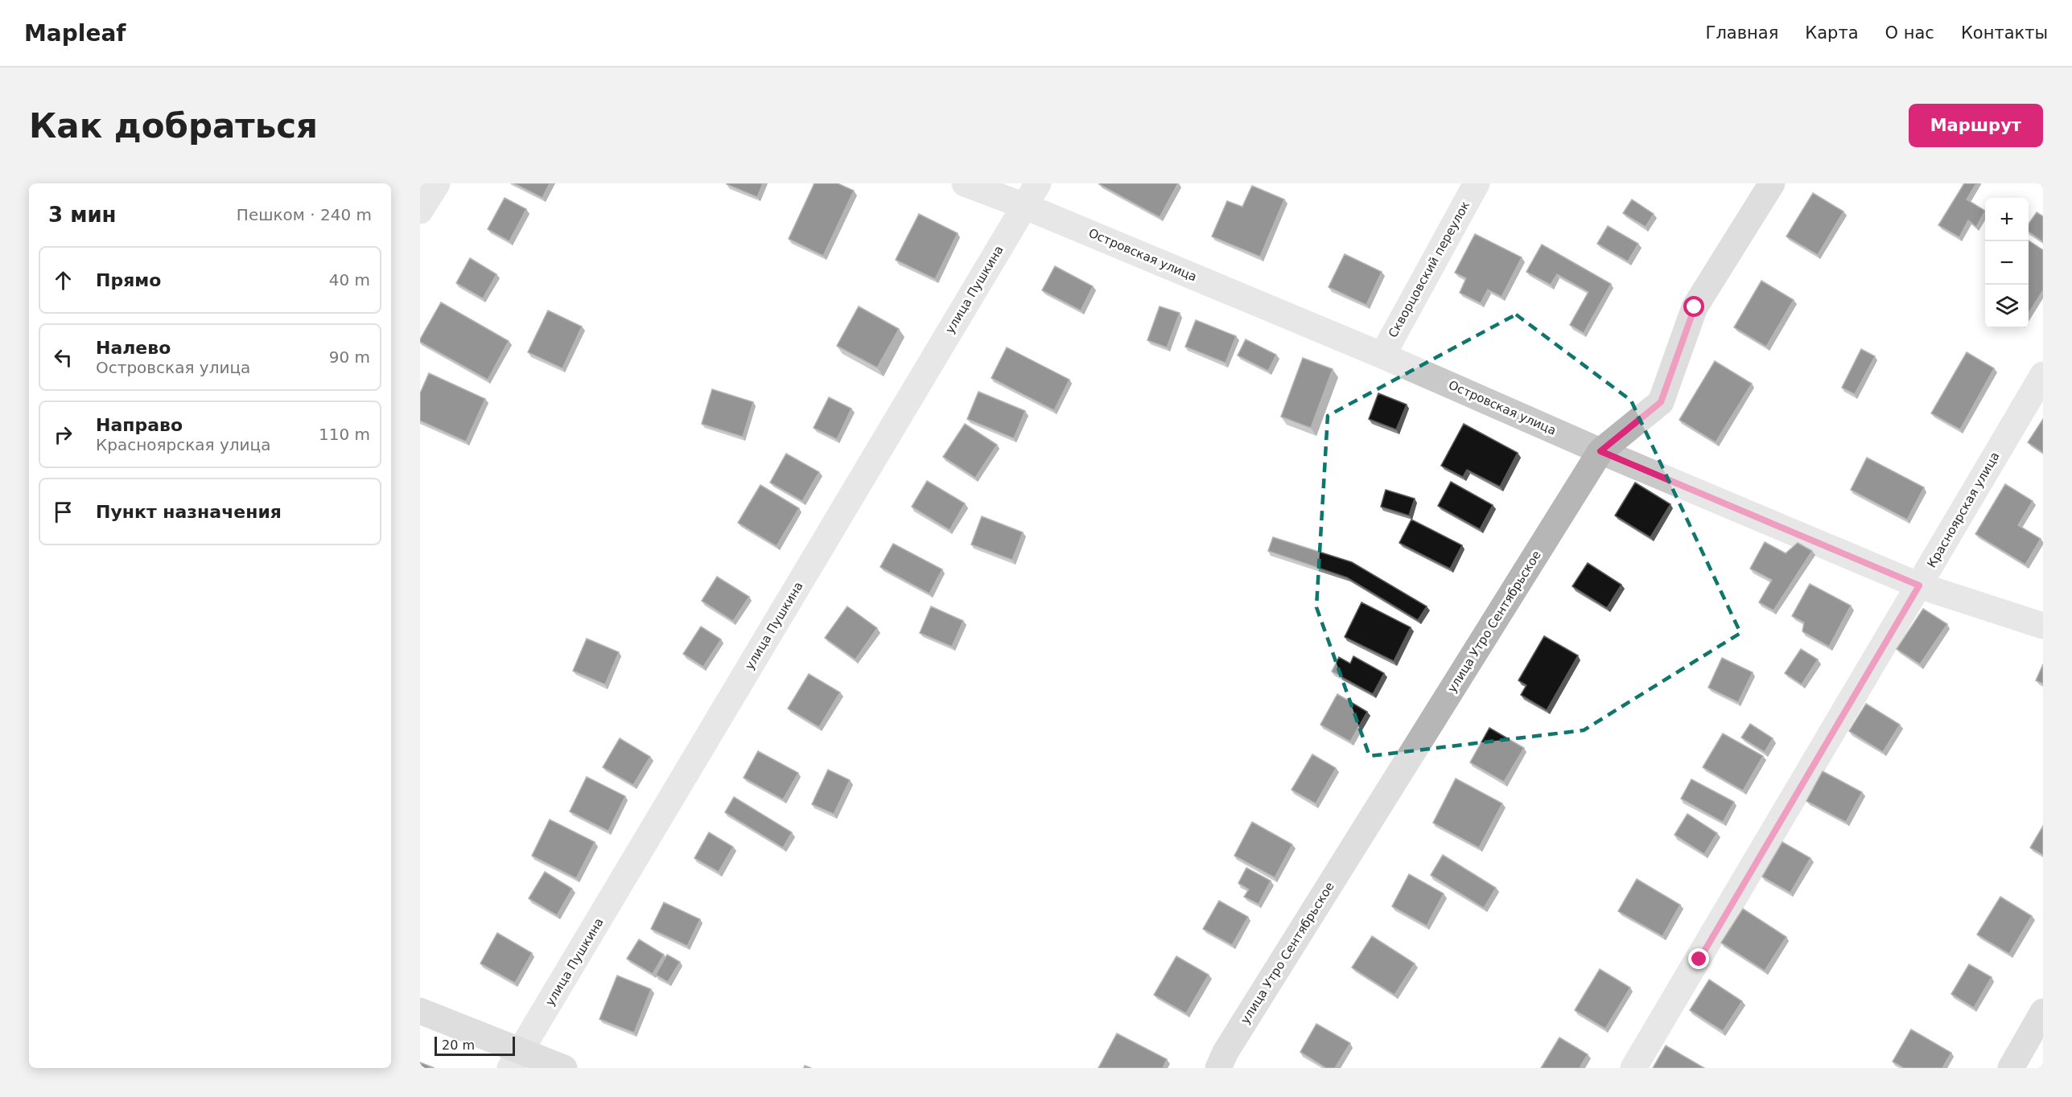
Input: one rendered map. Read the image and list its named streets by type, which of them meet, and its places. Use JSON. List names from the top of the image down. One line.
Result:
{"streets":{"street":["Островская улица","Скворцовский переулок","улица Пушкина","Красноярская улица","улица Утро Сентябрьское"]},"crossings":[["Островская улица","Скворцовский переулок"],["Островская улица","улица Пушкина"],["Островская улица","Красноярская улица"],["Островская улица","улица Утро Сентябрьское"]],"scale_bar":"20 m","page":{"header":"Mapleaf","nav":["Главная","Карта","О нас","Контакты"],"buttons":"Маршрут","title":"Как добраться","heading":["3 мин","Пешком · 240 m"],"map_buttons":["+","−"],"list":[["Прямо","40 m"],["Налево","Островская улица","90 m"],["Направо","Красноярская улица","110 m"],"Пункт назначения"],"scale":"20 m"}}
